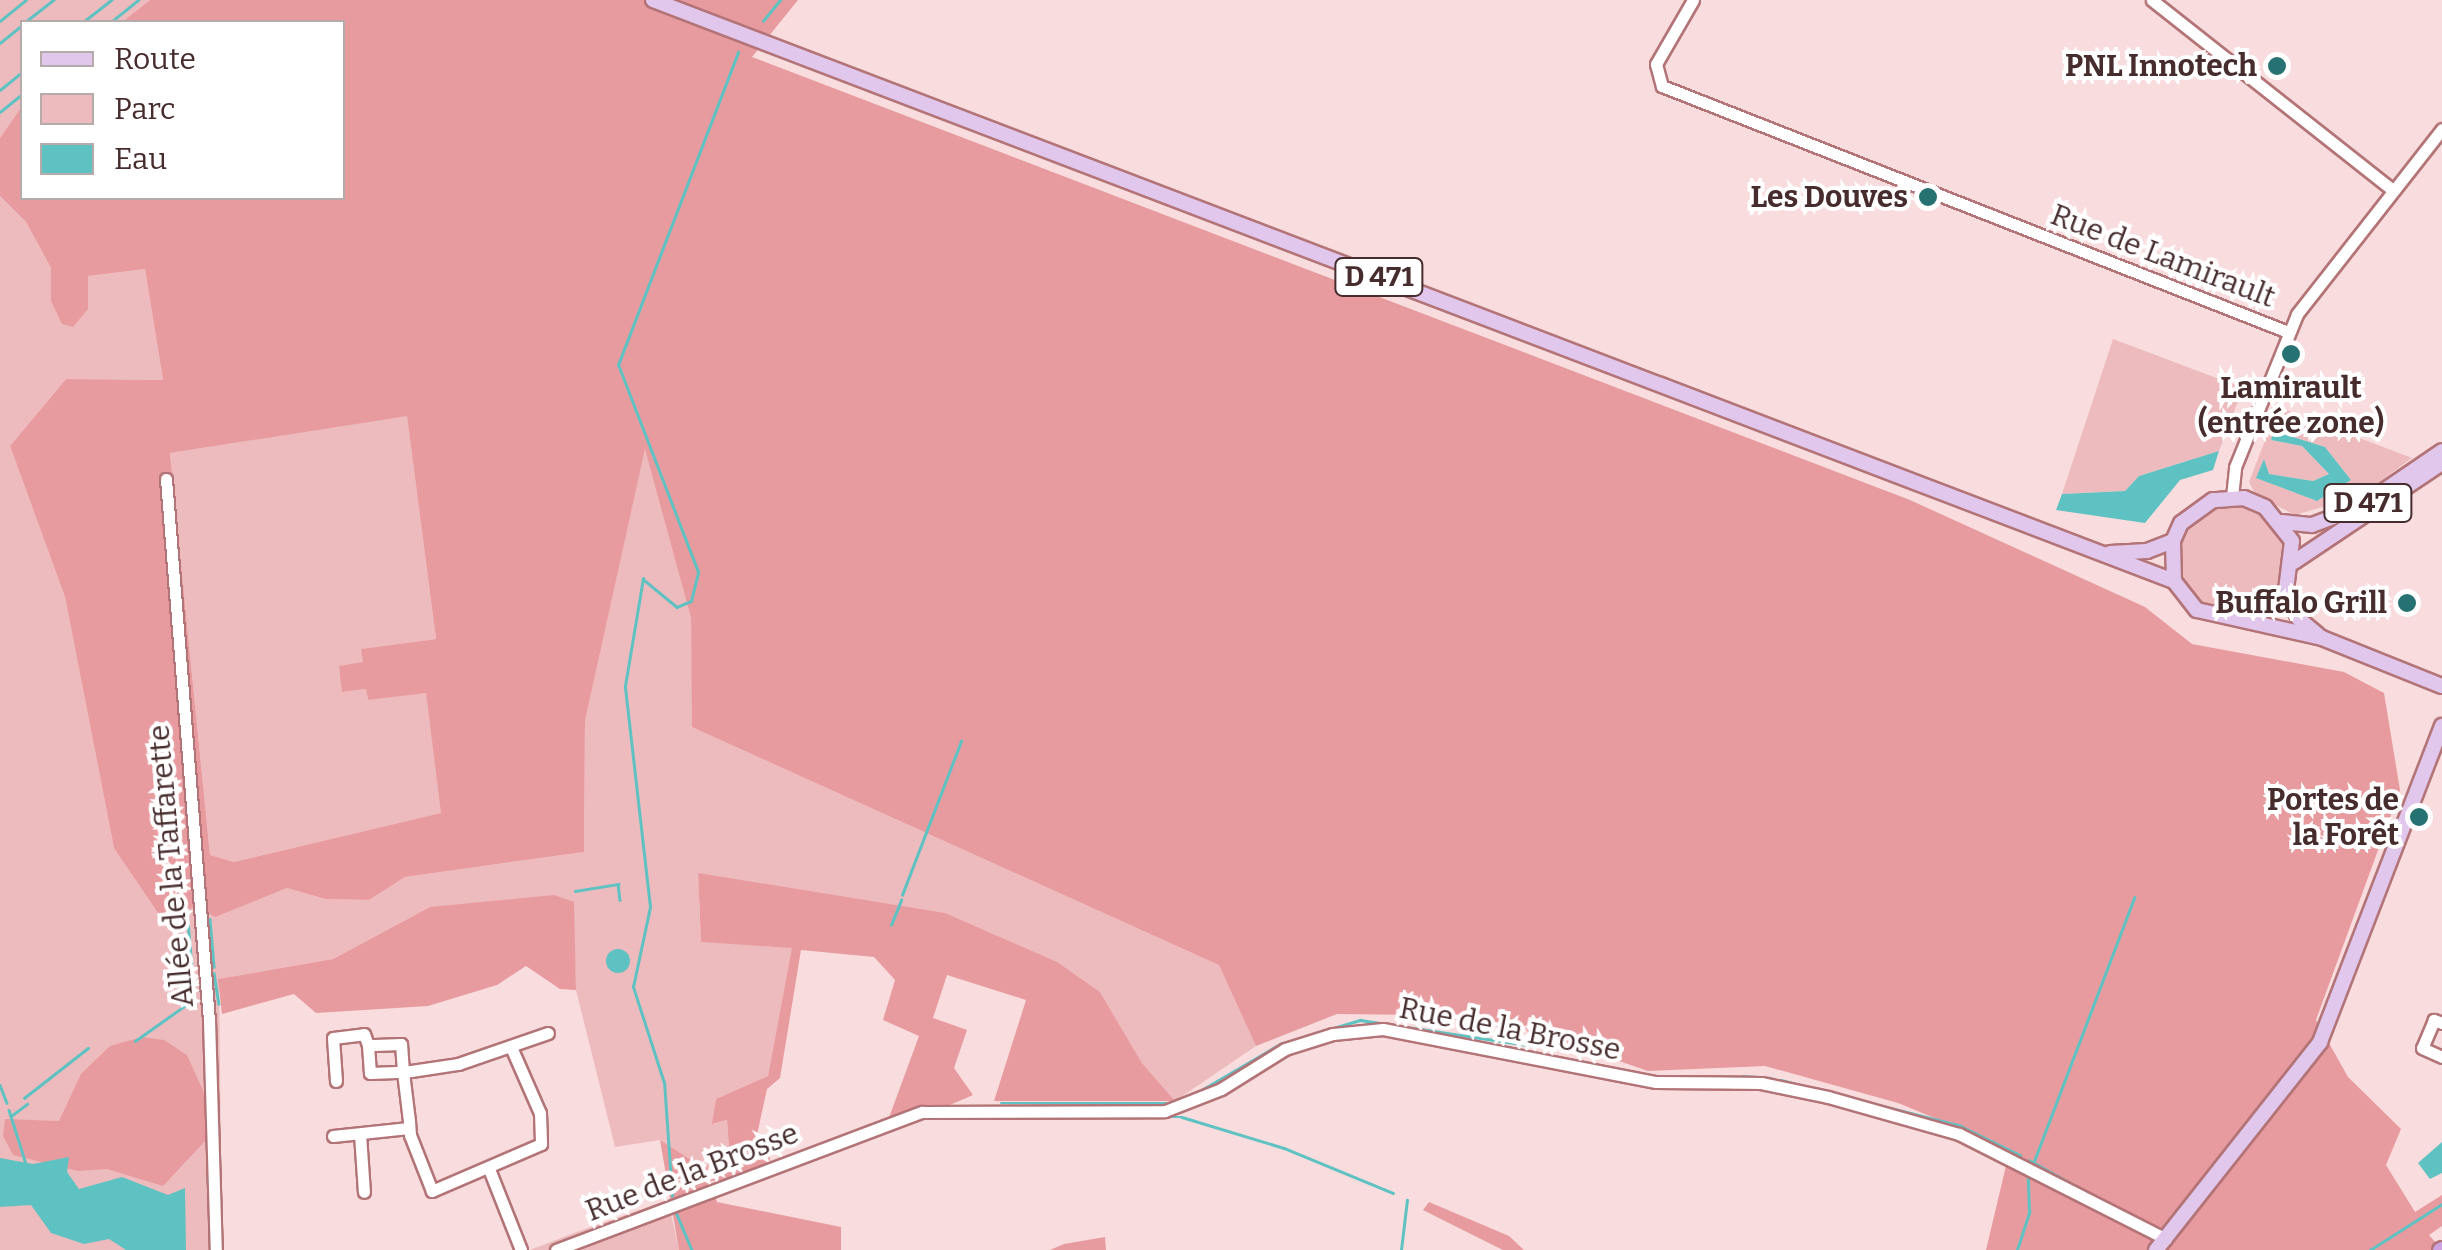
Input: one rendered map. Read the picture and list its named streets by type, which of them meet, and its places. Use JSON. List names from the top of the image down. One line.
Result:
{"streets":{"main road":["D 471"],"street":["Rue de Lamirault","Allée de la Taffarette","Rue de la Brosse"]},"places":["PNL Innotech","Les Douves","Lamirault (entrée zone)","Buffalo Grill","Portes de la Forêt"],"legend":["Route","Parc","Eau"]}
